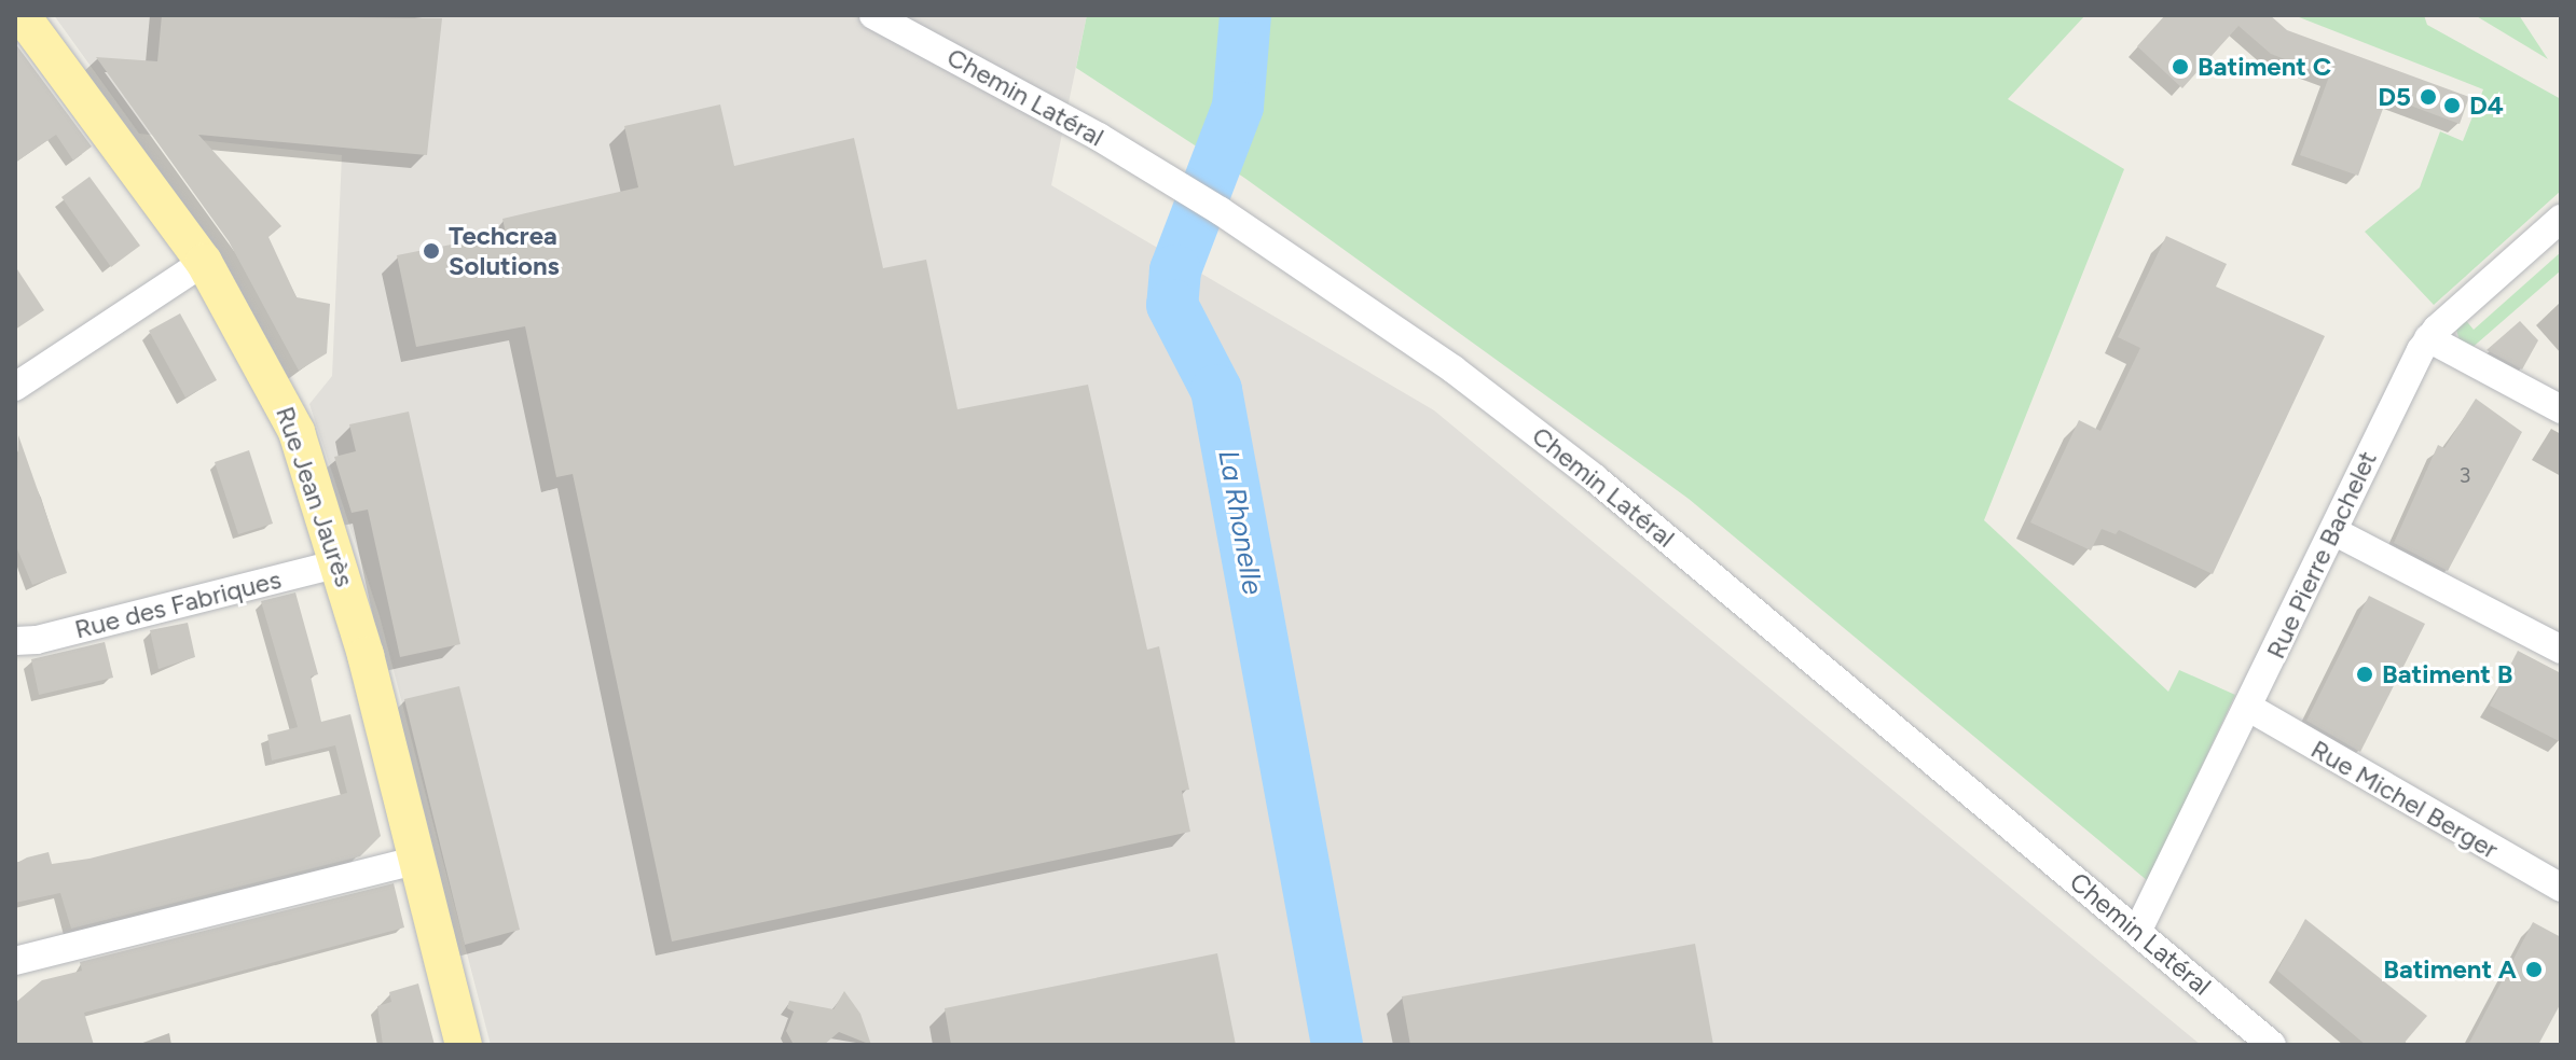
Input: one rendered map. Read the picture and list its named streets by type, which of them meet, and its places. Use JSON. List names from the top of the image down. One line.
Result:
{"streets":{"main road":["Rue Jean Jaurès"],"street":["Chemin Latéral","Rue Pierre Bachelet","Rue des Fabriques","Rue Michel Berger"]},"crossings":[["Chemin Latéral","Rue Pierre Bachelet"],["Rue Jean Jaurès","Rue des Fabriques"],["Rue Pierre Bachelet","Rue Michel Berger"]],"water":["La Rhonelle"],"places":["Batiment C","D5","D4","Techcrea Solutions","Batiment B","Batiment A"],"house_numbers":["3"]}
